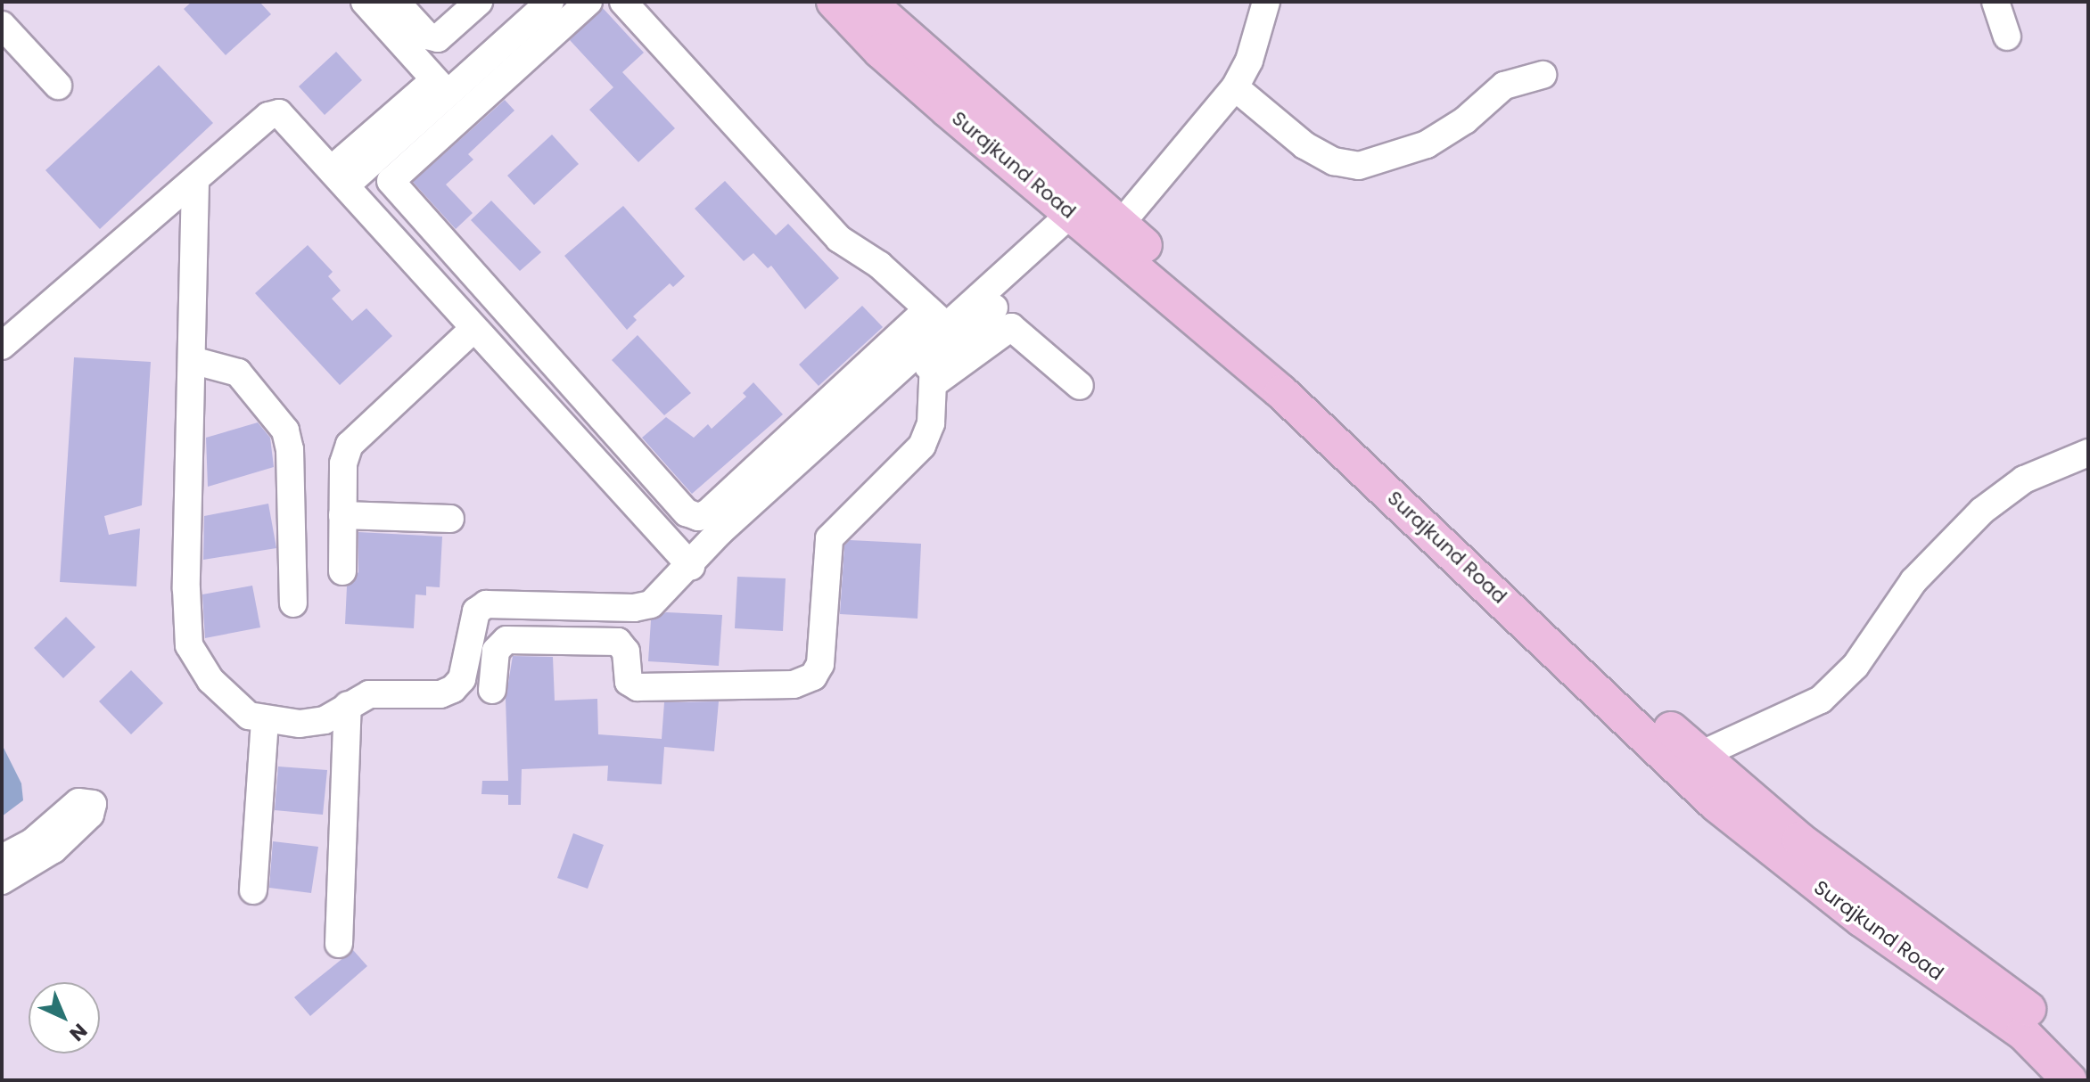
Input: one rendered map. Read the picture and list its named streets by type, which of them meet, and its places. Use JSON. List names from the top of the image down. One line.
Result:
{"streets":{"main road":["Surajkund Road"]},"north":"bottom right"}
